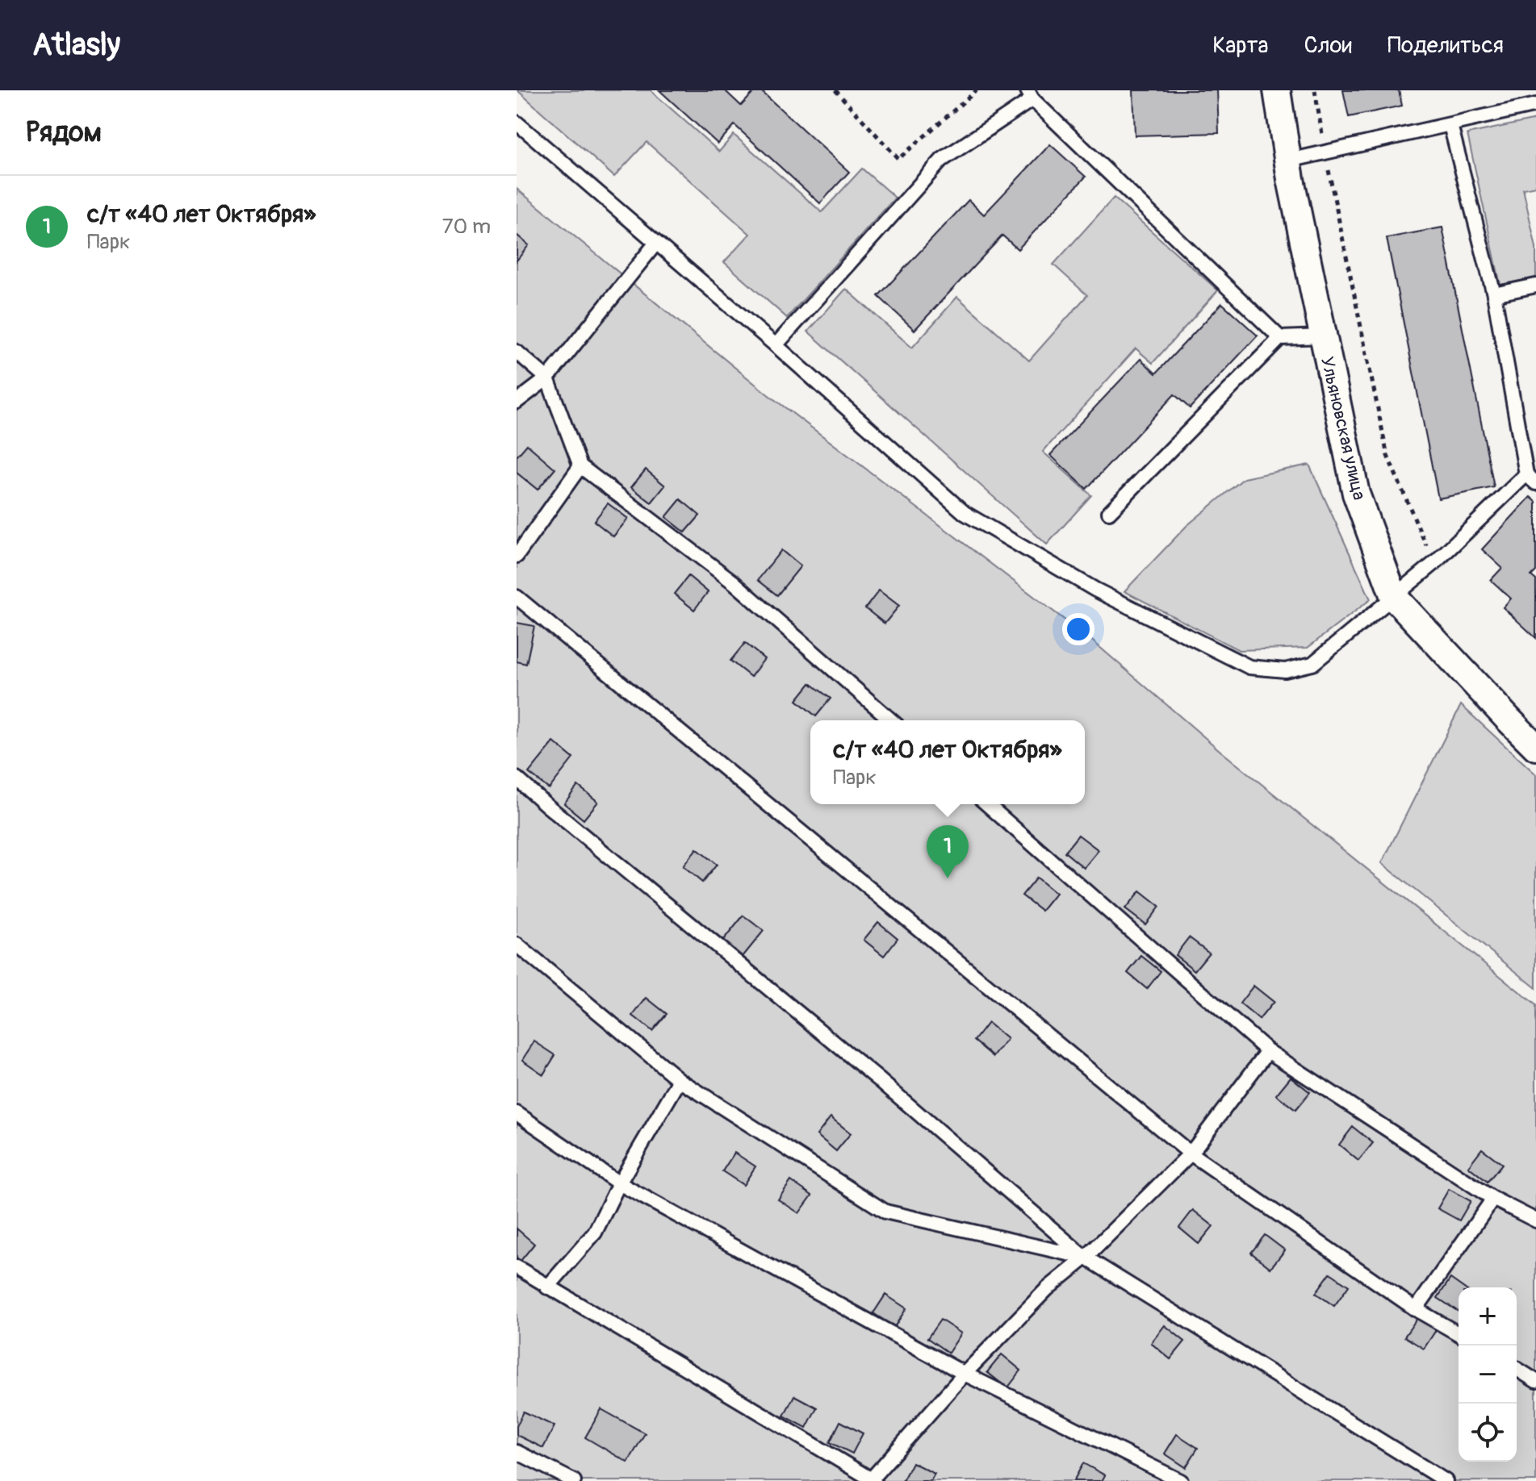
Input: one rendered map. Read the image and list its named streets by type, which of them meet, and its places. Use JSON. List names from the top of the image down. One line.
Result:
{"streets":{"street":["Ульяновская улица"]},"page":{"header":"Atlasly","nav":["Карта","Слои","Поделиться"],"heading":"Рядом","list":[{"mark":"1","name":"с/т «40 лет Октября»","note":"Парк","value":"70 m"}],"popup":["с/т «40 лет Октября»","Парк"],"pins":"1","map_buttons":["+","−"]}}
